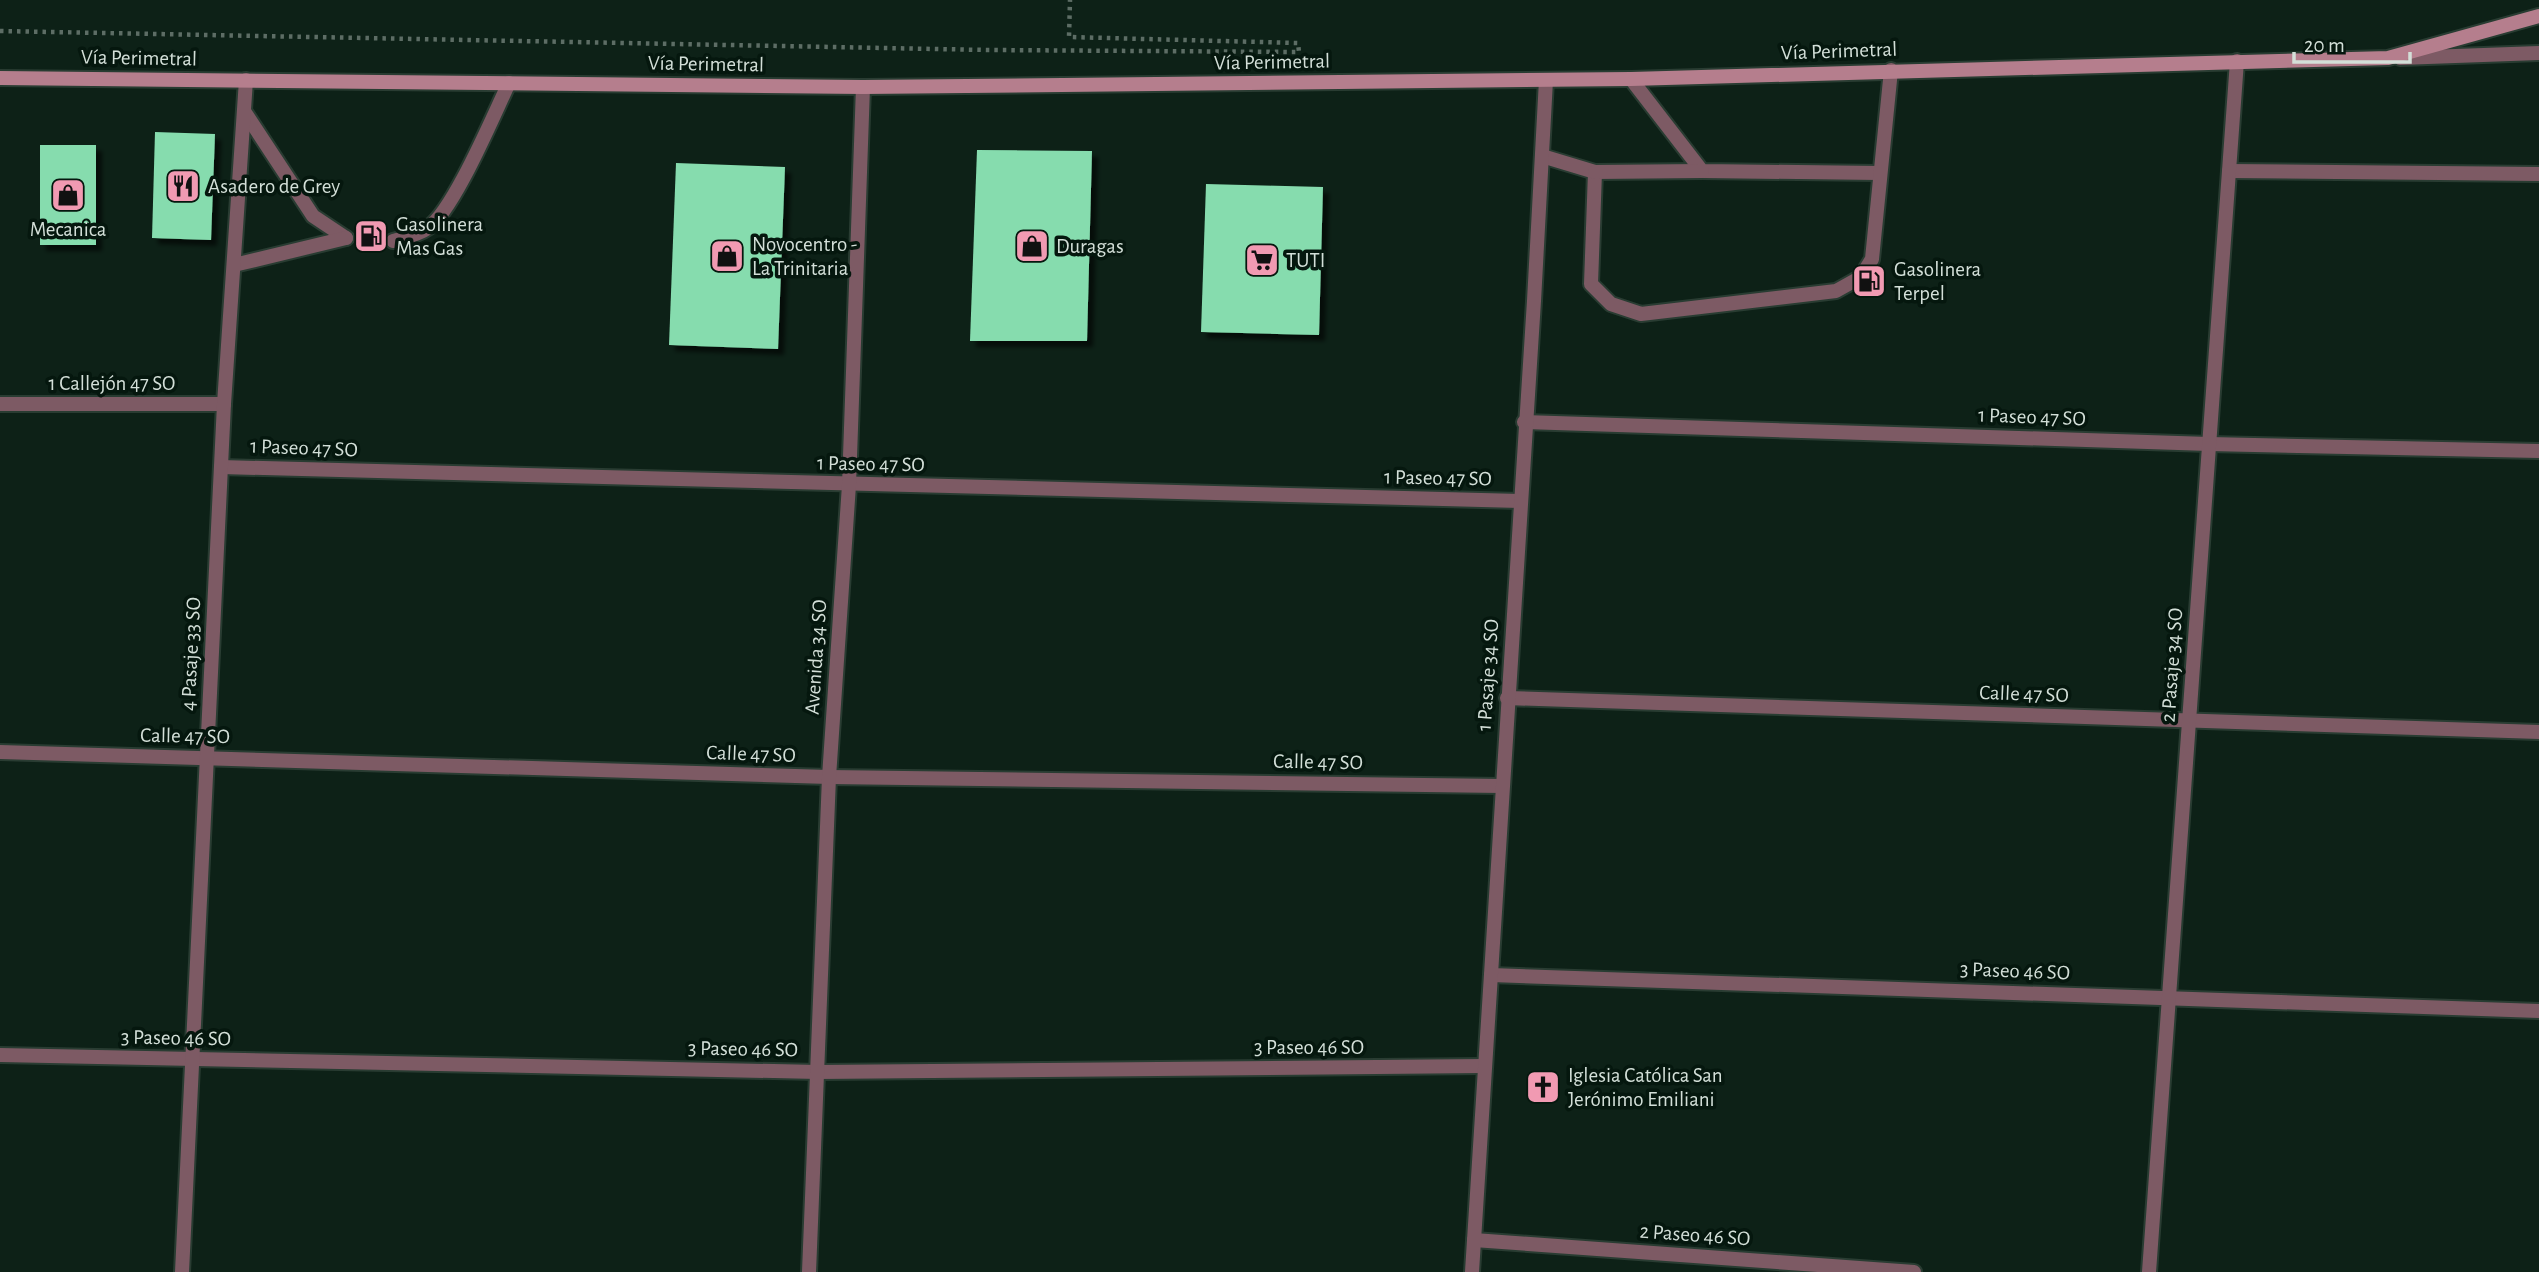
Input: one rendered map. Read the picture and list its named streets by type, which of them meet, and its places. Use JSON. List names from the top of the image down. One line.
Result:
{"streets":{"street":["Vía Perimetral","1 Callejón 47 SO","1 Paseo 47 SO","4 Pasaje 33 SO","Avenida 34 SO","2 Pasaje 34 SO","1 Pasaje 34 SO","Calle 47 SO","3 Paseo 46 SO","2 Paseo 46 SO"]},"crossings":[["Vía Perimetral","4 Pasaje 33 SO"],["Vía Perimetral","Avenida 34 SO"],["Vía Perimetral","2 Pasaje 34 SO"],["Vía Perimetral","1 Pasaje 34 SO"],["1 Callejón 47 SO","4 Pasaje 33 SO"],["1 Paseo 47 SO","4 Pasaje 33 SO"],["1 Paseo 47 SO","Avenida 34 SO"],["1 Paseo 47 SO","2 Pasaje 34 SO"],["1 Paseo 47 SO","1 Pasaje 34 SO"],["4 Pasaje 33 SO","Calle 47 SO"],["4 Pasaje 33 SO","3 Paseo 46 SO"],["Avenida 34 SO","Calle 47 SO"],["Avenida 34 SO","3 Paseo 46 SO"],["2 Pasaje 34 SO","Calle 47 SO"],["2 Pasaje 34 SO","3 Paseo 46 SO"],["1 Pasaje 34 SO","Calle 47 SO"],["1 Pasaje 34 SO","3 Paseo 46 SO"],["1 Pasaje 34 SO","2 Paseo 46 SO"]],"places":{"restaurant":["Asadero de Grey"],"shop":["Mecanica","Duragas","Novocentro - La Trinitaria"],"fuel station":["Gasolinera Mas Gas","Gasolinera Terpel"],"supermarket":["TUTI"],"church":["Iglesia Católica San Jerónimo Emiliani"]},"scale_bar":"20 m"}
